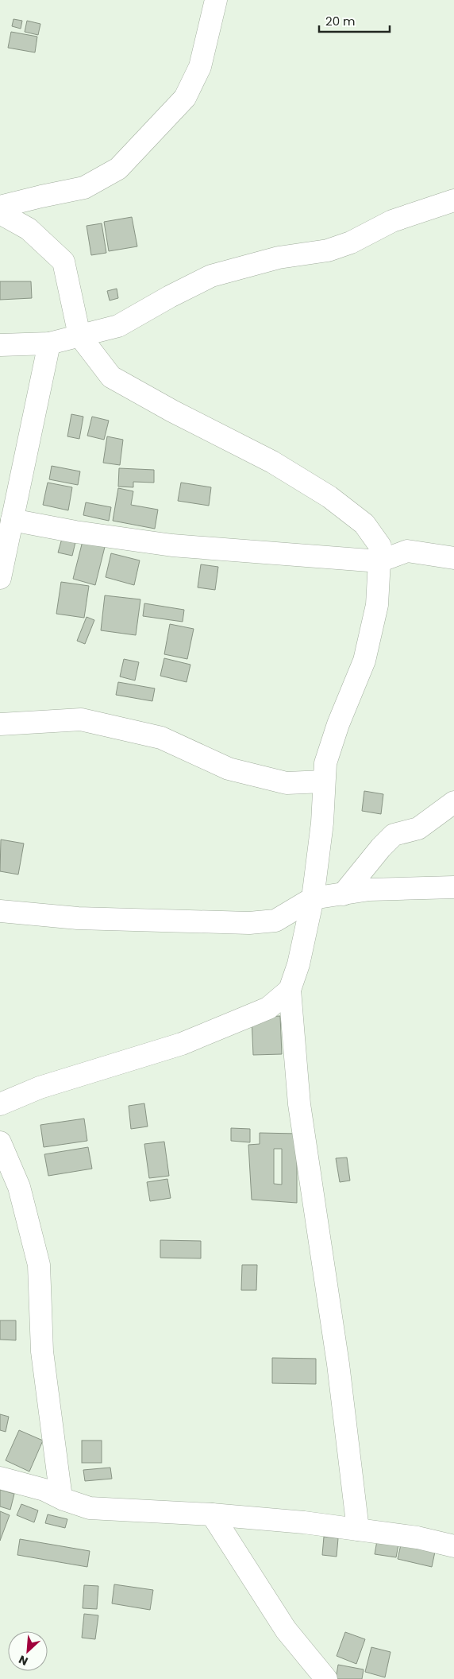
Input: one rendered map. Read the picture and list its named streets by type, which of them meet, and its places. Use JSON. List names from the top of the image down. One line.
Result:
{"scale_bar":"20 m","north":"bottom left"}
